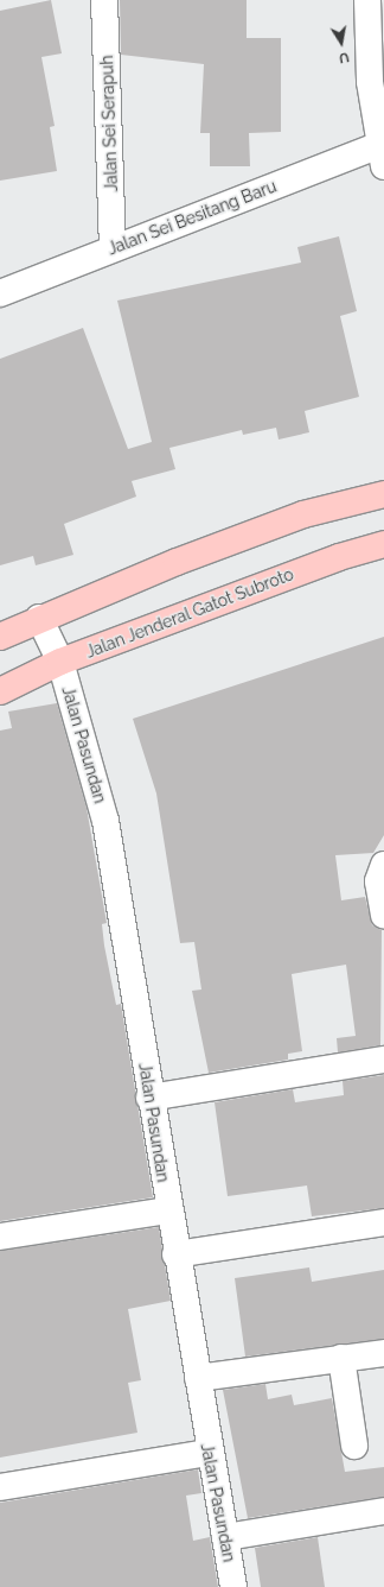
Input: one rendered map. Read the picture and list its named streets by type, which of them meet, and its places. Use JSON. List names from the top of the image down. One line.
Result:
{"streets":{"main road":["Jalan Jenderal Gatot Subroto"],"street":["Jalan Sei Serapuh","Jalan Sei Besitang Baru","Jalan Pasundan"]},"crossings":[["Jalan Sei Serapuh","Jalan Sei Besitang Baru"],["Jalan Jenderal Gatot Subroto","Jalan Pasundan"]],"north":"bottom"}
